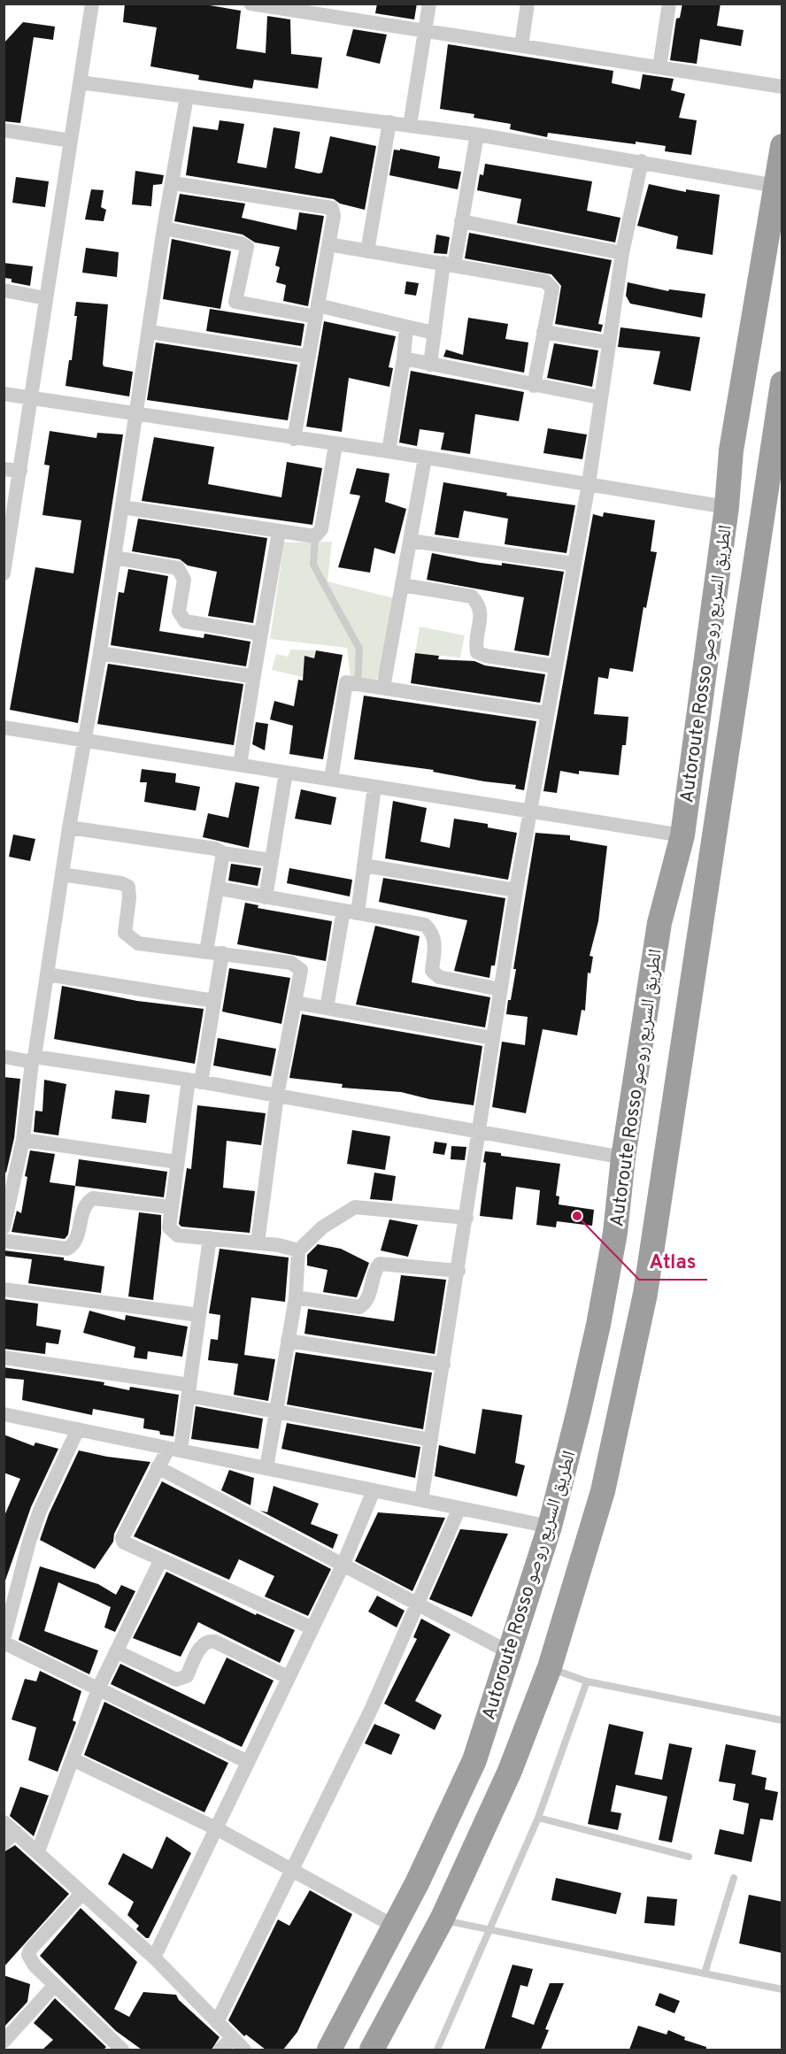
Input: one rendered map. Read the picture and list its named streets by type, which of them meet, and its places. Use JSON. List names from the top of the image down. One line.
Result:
{"streets":{"highway":["Autoroute Rosso الطريق السريع روصو"]},"places":["Atlas"]}
